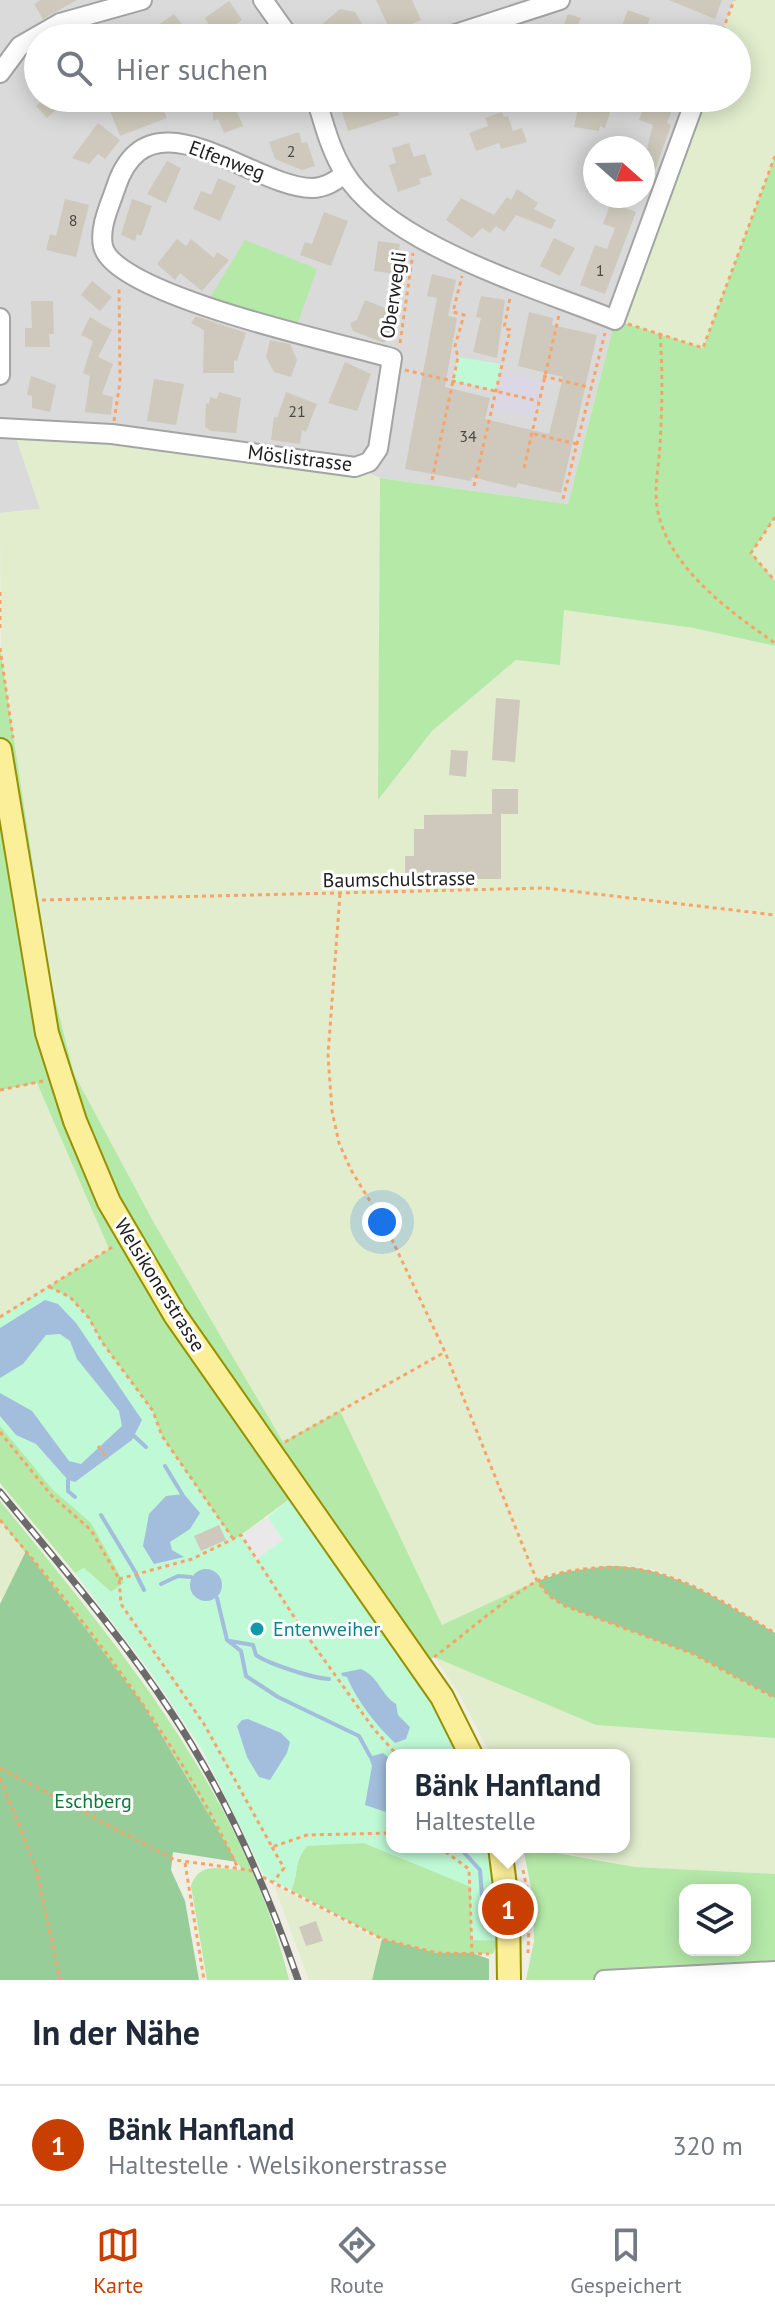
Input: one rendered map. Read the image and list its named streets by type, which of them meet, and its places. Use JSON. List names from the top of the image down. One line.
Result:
{"streets":{"main road":["Welsikonerstrasse"],"street":["Elfenweg","Möslistrasse"],"path":["Oberwegli","Baumschulstrasse"]},"crossings":[["Oberwegli","Möslistrasse"],["Baumschulstrasse","Welsikonerstrasse"]],"parks":["Eschberg"],"places":["Entenweiher"],"house_numbers":["2","8","1","21","34"],"north":"right","page":{"search":"Hier suchen","popup":["Bänk Hanfland","Haltestelle"],"pins":"1","heading":"In der Nähe","list":[{"mark":"1","name":"Bänk Hanfland","note":"Haltestelle · Welsikonerstrasse","value":"320 m"}],"nav":["Karte","Route","Gespeichert"]}}
